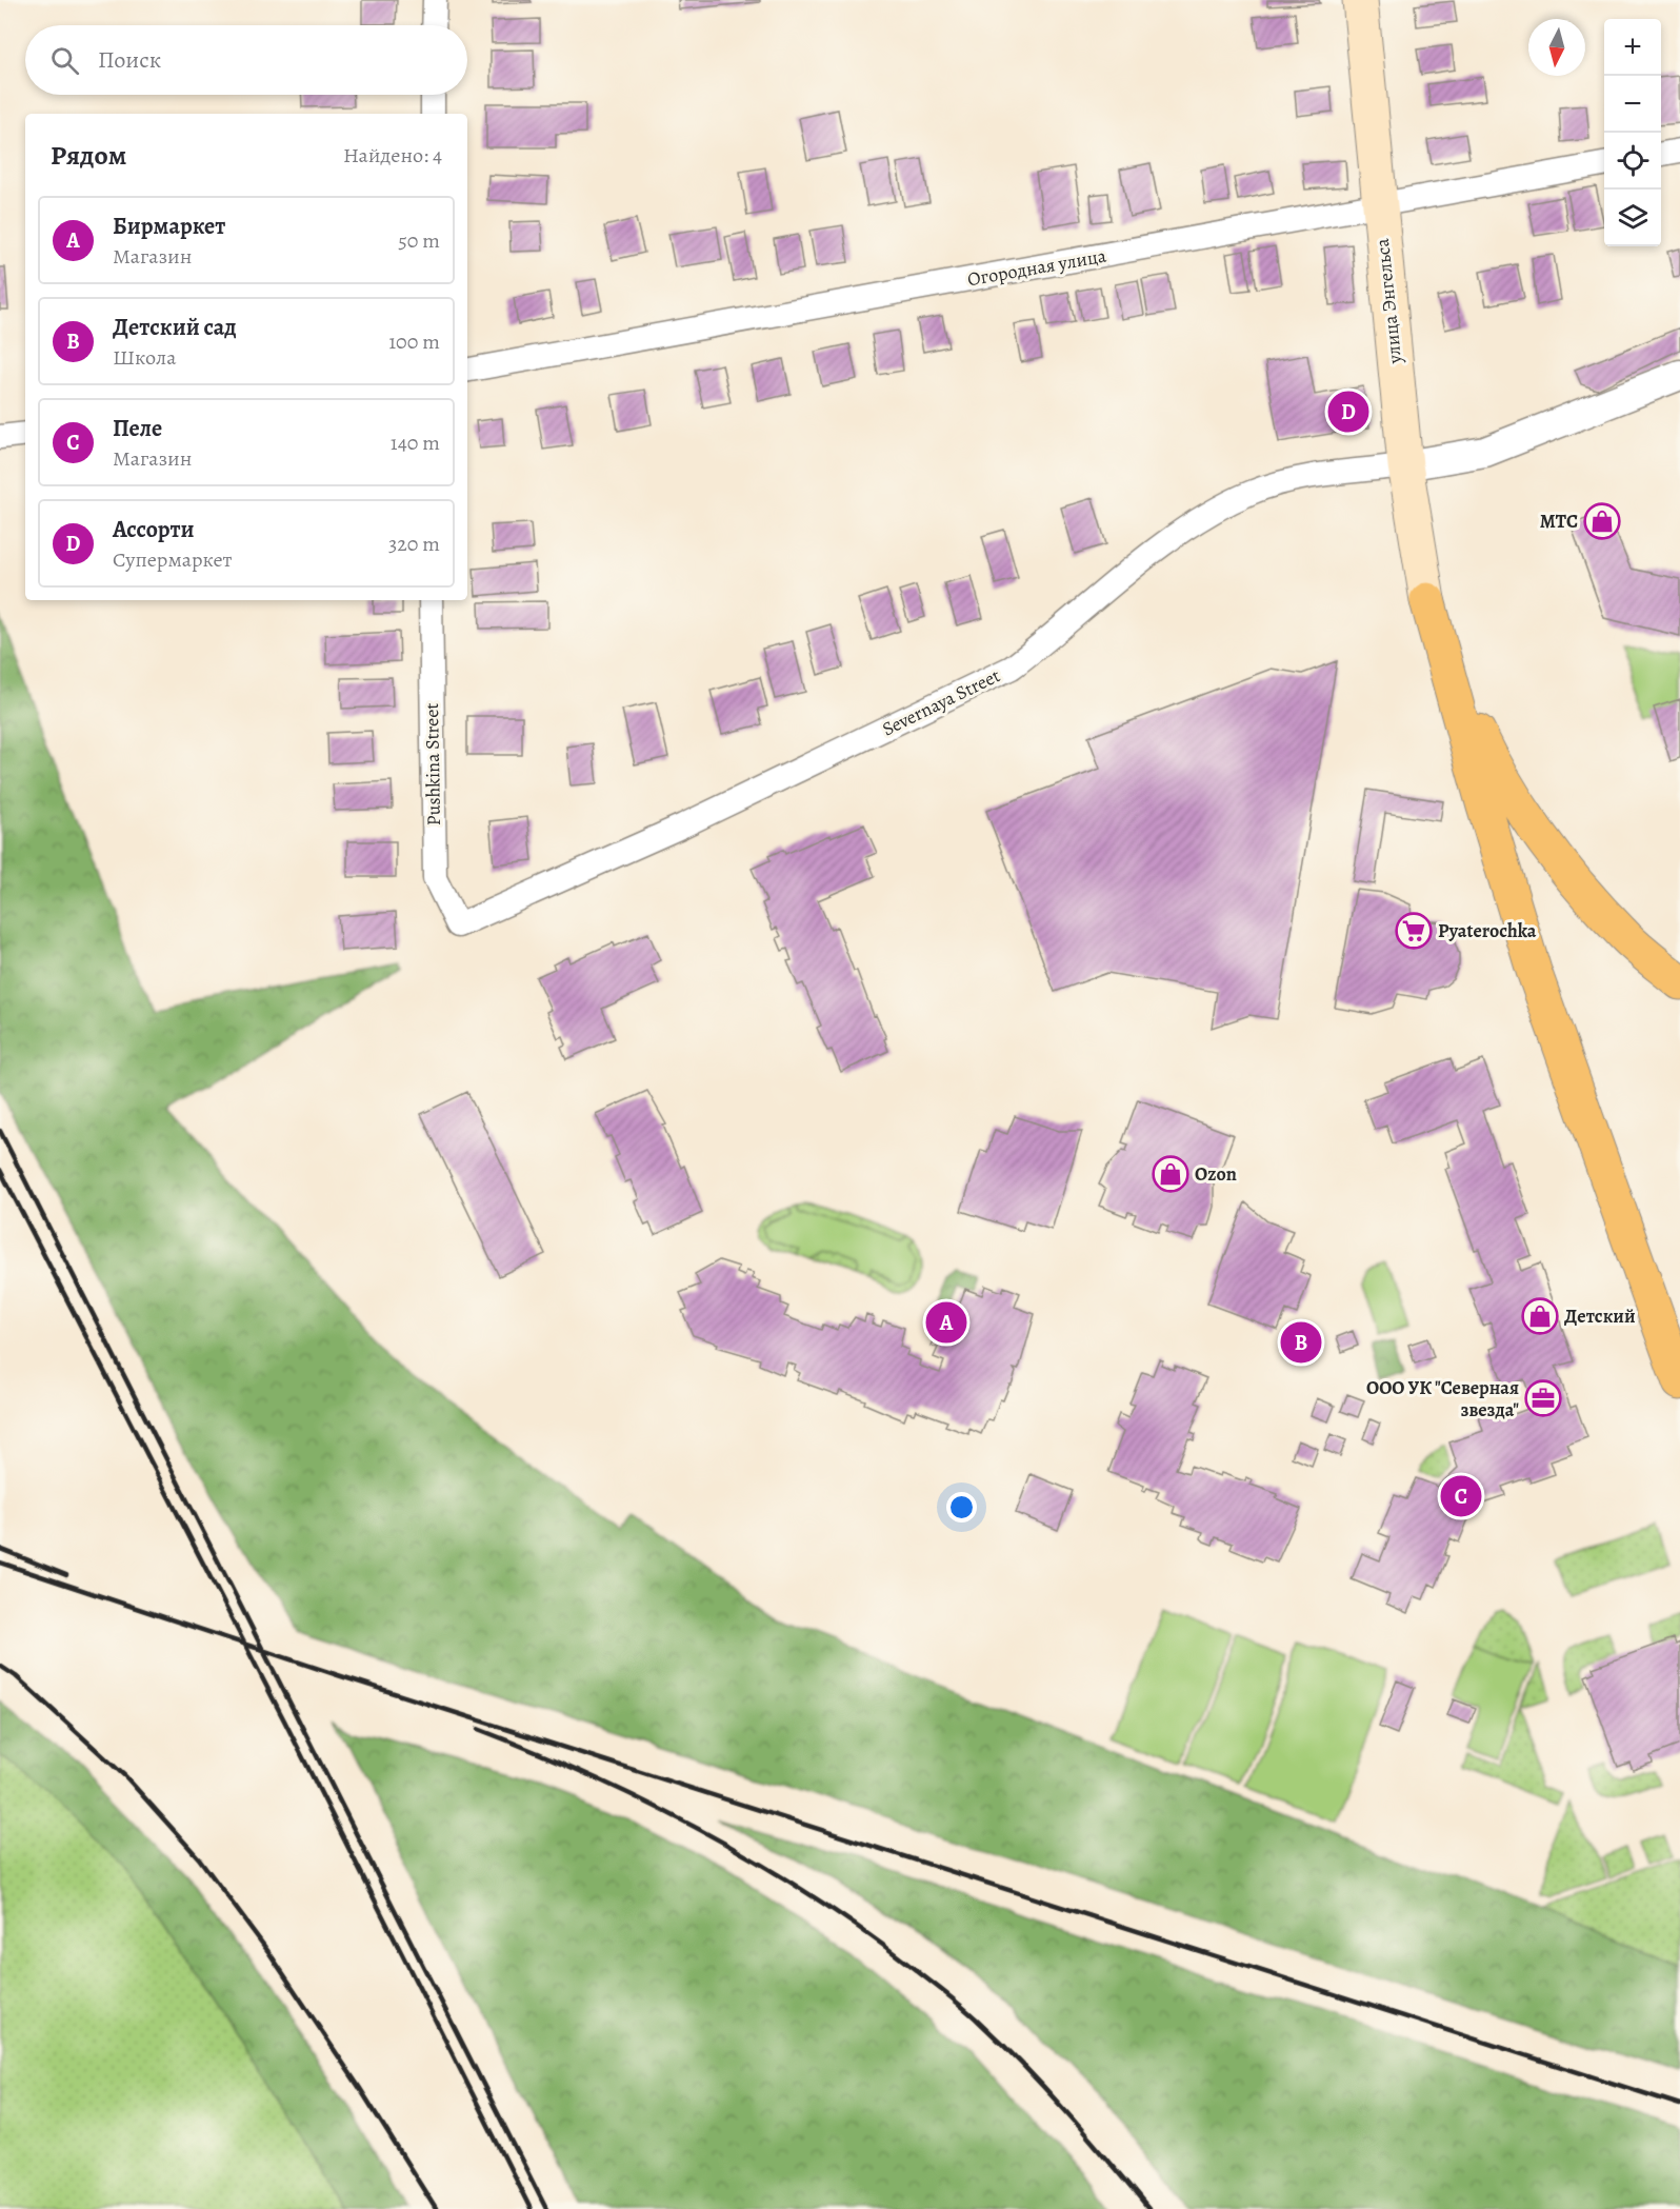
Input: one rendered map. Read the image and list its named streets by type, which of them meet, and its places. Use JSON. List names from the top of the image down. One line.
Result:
{"streets":{"main road":["улица Энгельса"],"street":["Огородная улица","Severnaya Street","Pushkina Street"]},"crossings":[["Огородная улица","улица Энгельса"],["улица Энгельса","Severnaya Street"],["Severnaya Street","Pushkina Street"]],"places":{"shop":["МТС","Ozon","Детский"],"supermarket":["Pyaterochka"],"office":["ООО УК \"Северная звезда\""]},"north":"bottom","page":{"map_buttons":["+","−"],"search":"Поиск","heading":["Рядом","Найдено: 4"],"list":[{"mark":"A","name":"Бирмаркет","note":"Магазин","value":"50 m"},{"mark":"B","name":"Детский сад","note":"Школа","value":"100 m"},{"mark":"C","name":"Пеле","note":"Магазин","value":"140 m"},{"mark":"D","name":"Ассорти","note":"Супермаркет","value":"320 m"}],"pins":["D","A","B","C"]}}
